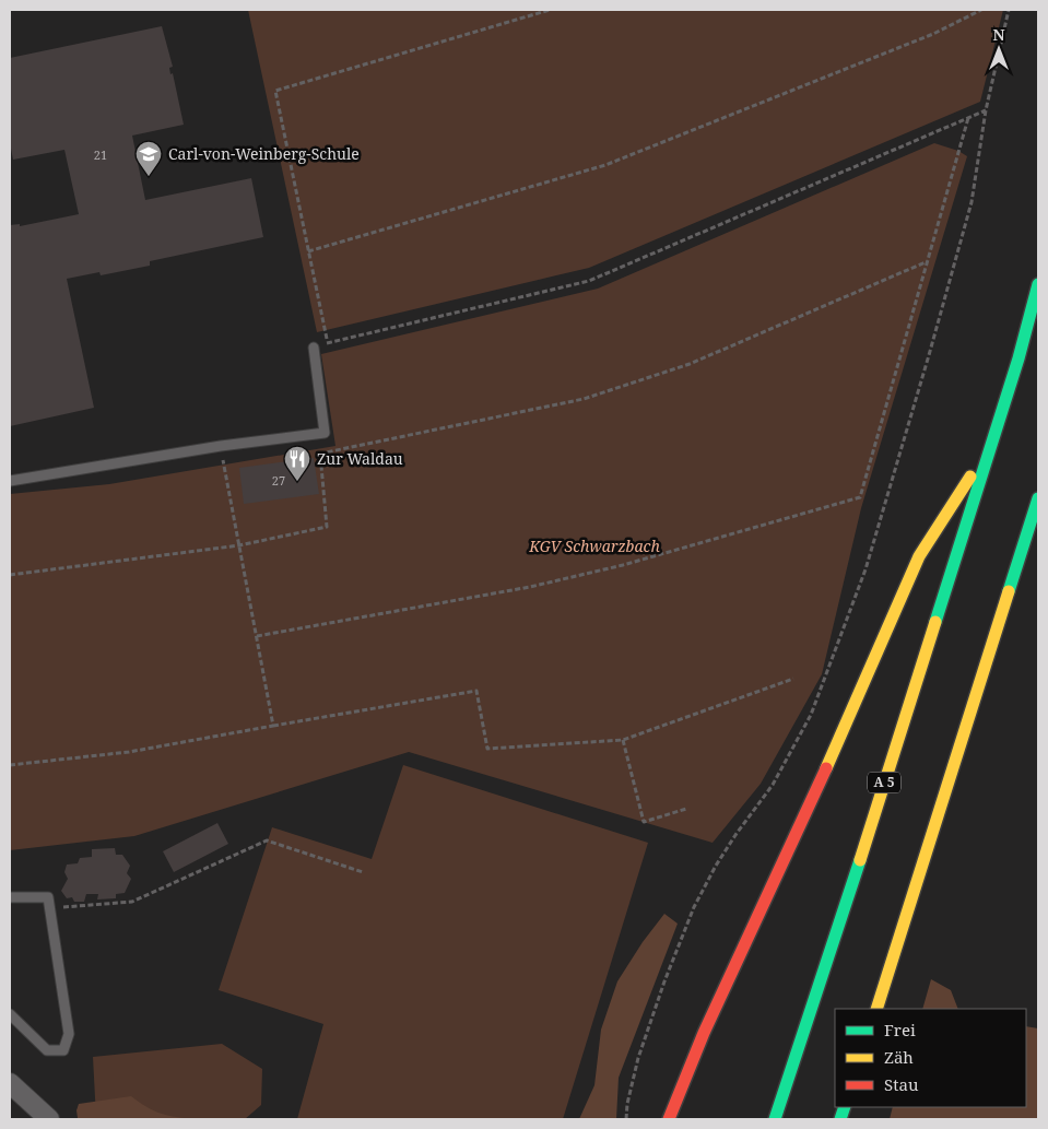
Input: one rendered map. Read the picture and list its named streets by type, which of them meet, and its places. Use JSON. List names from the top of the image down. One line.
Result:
{"streets":{"highway":["A 5"]},"parks":["KGV Schwarzbach"],"places":{"school or university":["Carl-von-Weinberg-Schule"],"restaurant":["Zur Waldau"]},"house_numbers":["21","27"],"legend":["Frei","Zäh","Stau"],"north":"top"}
